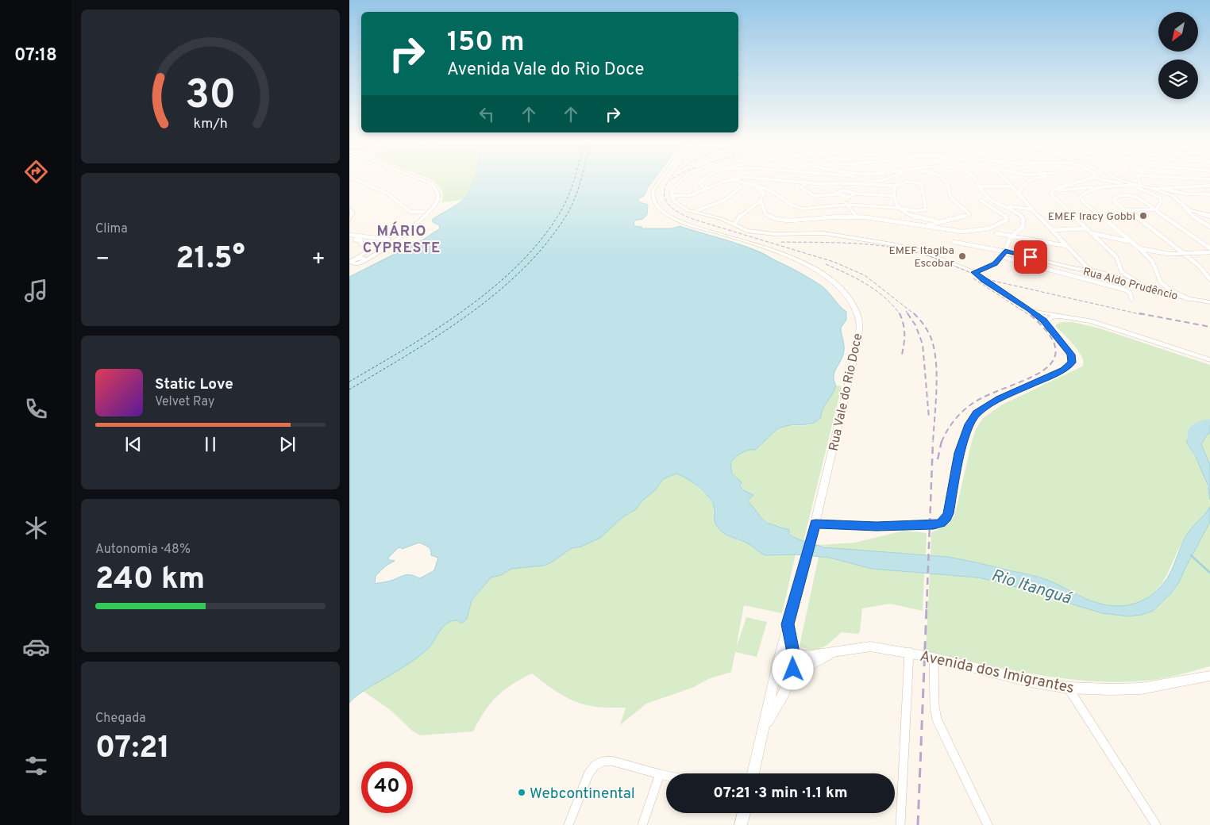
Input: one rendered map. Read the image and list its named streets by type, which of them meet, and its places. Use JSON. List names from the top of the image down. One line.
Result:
{"streets":{"street":["Rua Aldo Prudêncio","Rua Vale do Rio Doce","Avenida dos Imigrantes"]},"crossings":[["Rua Vale do Rio Doce","Avenida dos Imigrantes"]],"districts":["MÁRIO CYPRESTE"],"water":["Rio Itanguá"],"places":["EMEF Iracy Gobbi","EMEF Itagiba Escobar","Webcontinental"],"north":"bottom left","page":{"tabs":"07:18","turn":["150 m","Avenida Vale do Rio Doce"],"tile":["Clima",["Autonomia · 48%","240 km"],["Chegada","07:21"]],"heat":["−","21.5°","+"],"song":["Static Love","Velvet Ray"],"limit":"40","trip":"07:21 · 3 min · 1.1 km","gauge":["30","km/h"]}}
